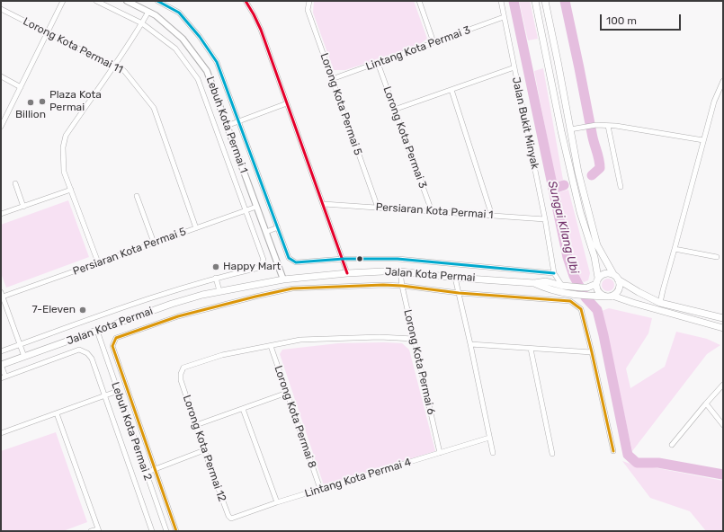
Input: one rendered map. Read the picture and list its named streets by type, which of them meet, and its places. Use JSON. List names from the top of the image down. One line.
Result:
{"streets":{"main road":["Jalan Kota Permai"],"street":["Lorong Kota Permai 11","Lintang Kota Permai 3","Lorong Kota Permai 5","Jalan Bukit Minyak","Lebuh Kota Permai 1","Lorong Kota Permai 3","Persiaran Kota Permai 1","Persiaran Kota Permai 5","Lorong Kota Permai 6","Lorong Kota Permai 8","Lebuh Kota Permai 2","Lorong Kota Permai 12","Lintang Kota Permai 4"]},"crossings":[["Lorong Kota Permai 11","Persiaran Kota Permai 5"],["Lintang Kota Permai 3","Lorong Kota Permai 5"],["Lintang Kota Permai 3","Jalan Bukit Minyak"],["Lintang Kota Permai 3","Lorong Kota Permai 3"],["Lorong Kota Permai 5","Persiaran Kota Permai 1"],["Jalan Bukit Minyak","Persiaran Kota Permai 1"],["Jalan Bukit Minyak","Jalan Kota Permai"],["Lebuh Kota Permai 1","Persiaran Kota Permai 5"],["Lebuh Kota Permai 1","Jalan Kota Permai"],["Lorong Kota Permai 3","Persiaran Kota Permai 1"],["Jalan Kota Permai","Lorong Kota Permai 6"],["Jalan Kota Permai","Lebuh Kota Permai 2"],["Lorong Kota Permai 6","Lintang Kota Permai 4"],["Lorong Kota Permai 8","Lorong Kota Permai 12"],["Lorong Kota Permai 8","Lintang Kota Permai 4"],["Lorong Kota Permai 12","Lintang Kota Permai 4"]],"water":["Sungai Kilang Ubi"],"places":["Plaza Kota Permai","Billion","Happy Mart","7-Eleven"],"scale_bar":"100 m"}
